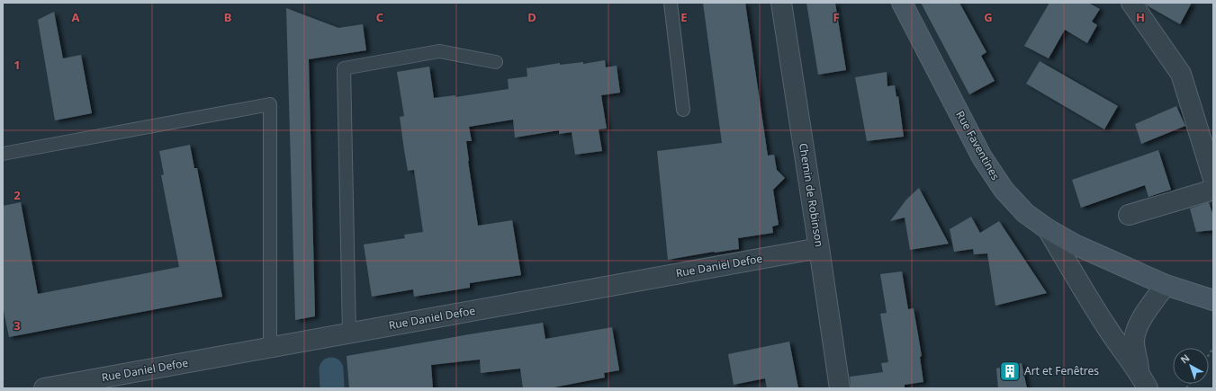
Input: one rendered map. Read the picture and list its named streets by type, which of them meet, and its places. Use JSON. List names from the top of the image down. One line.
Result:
{"streets":{"main road":["Rue Faventines"],"street":["Chemin de Robinson","Rue Daniel Defoe"]},"crossings":[["Chemin de Robinson","Rue Daniel Defoe"]],"places":{"building":["Art et Fenêtres"]},"north":"top left","grid":{"columns":["A","B","C","D","E","F","G","H"],"rows":["1","2","3"]}}
